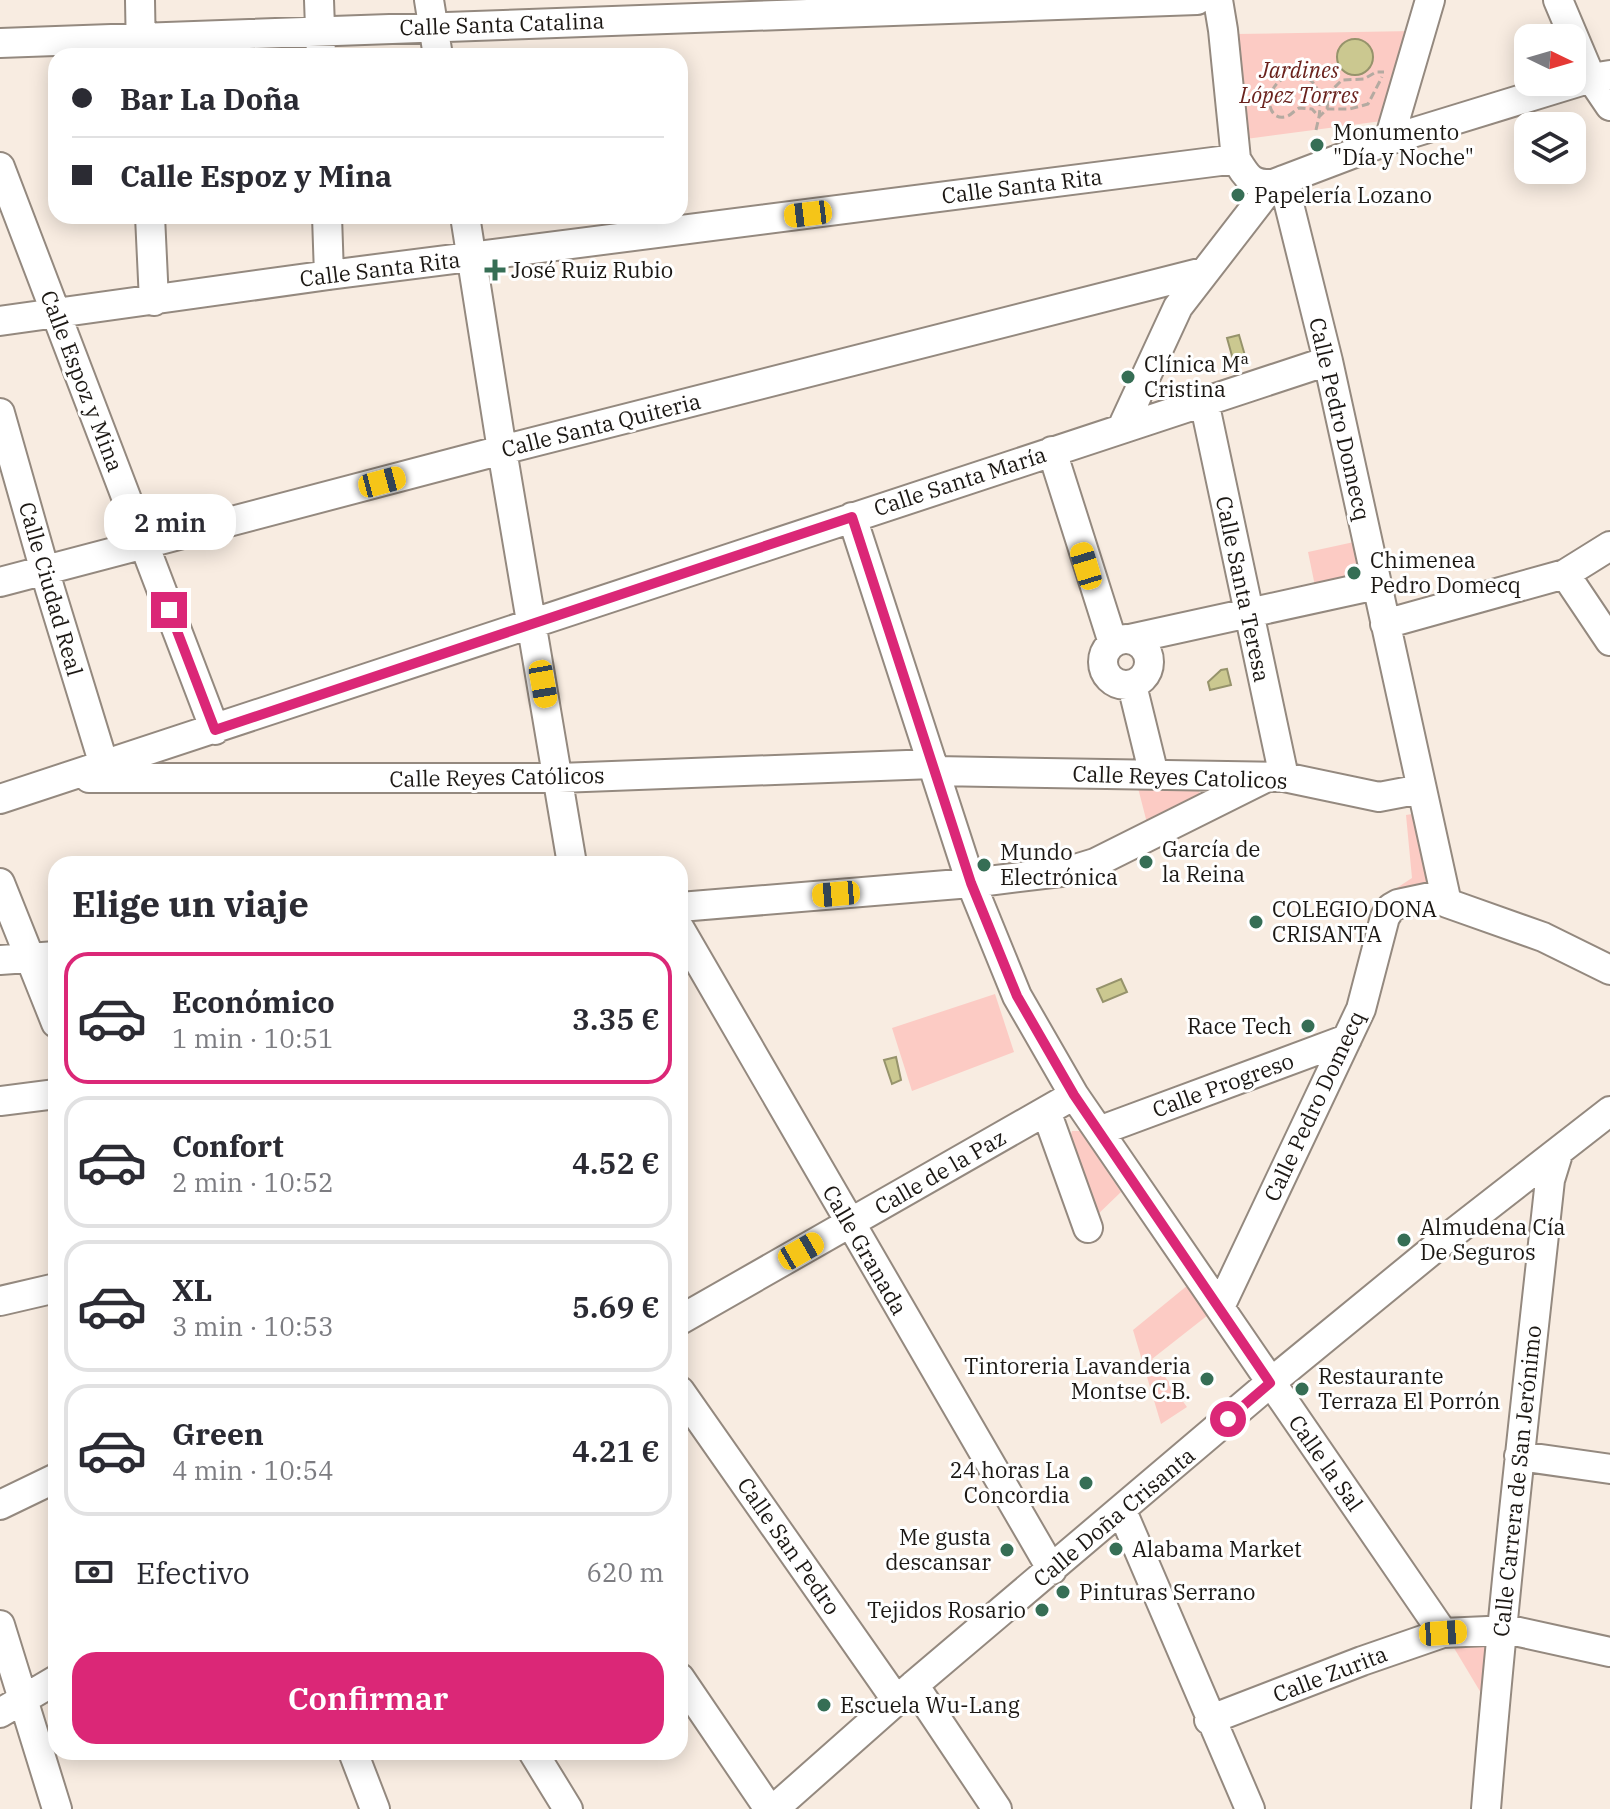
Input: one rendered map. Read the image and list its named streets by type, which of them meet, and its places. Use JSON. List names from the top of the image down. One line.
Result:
{"streets":{"street":["Calle Santa Catalina","Calle Santa Rita","Calle Espoz y Mina","Calle Pedro Domecq","Calle Santa Quiteria","Calle Santa María","Calle Ciudad Real","Calle Santa Teresa","Calle Reyes Católicos","Calle Reyes Catolicos","Calle Progreso","Calle de la Paz","Calle Granada","Calle la Sal","Calle Carrera de San Jerónimo","Calle Doña Crisanta","Calle San Pedro","Calle Zurita"]},"crossings":[["Calle Santa Rita","Calle Espoz y Mina"],["Calle Espoz y Mina","Calle Santa Quiteria"],["Calle Espoz y Mina","Calle Santa María"],["Calle Pedro Domecq","Calle Santa María"],["Calle Pedro Domecq","Calle Reyes Catolicos"],["Calle Pedro Domecq","Calle Progreso"],["Calle Pedro Domecq","Calle la Sal"],["Calle Santa Quiteria","Calle Ciudad Real"],["Calle Santa María","Calle Ciudad Real"],["Calle Santa María","Calle Santa Teresa"],["Calle Santa María","Calle Reyes Católicos"],["Calle Santa María","Calle la Sal"],["Calle Santa Teresa","Calle Reyes Catolicos"],["Calle Reyes Católicos","Calle Reyes Catolicos"],["Calle Reyes Católicos","Calle la Sal"],["Calle Reyes Catolicos","Calle la Sal"],["Calle Progreso","Calle la Sal"],["Calle de la Paz","Calle Granada"],["Calle de la Paz","Calle la Sal"],["Calle Granada","Calle Doña Crisanta"],["Calle la Sal","Calle Doña Crisanta"],["Calle la Sal","Calle Zurita"],["Calle Carrera de San Jerónimo","Calle Doña Crisanta"],["Calle Carrera de San Jerónimo","Calle Zurita"],["Calle Doña Crisanta","Calle San Pedro"]],"parks":["Jardines López Torres"],"places":{"other":["Monumento \"Día y Noche\"","Papelería Lozano","Clínica Mª Cristina","Chimenea Pedro Domecq","García de la Reina","Mundo Electrónica","COLEGIO DONA CRISANTA","Race Tech","Almudena Cía De Seguros","Tintoreria Lavanderia Montse C.B.","Restaurante Terraza El Porrón","24 horas La Concordia","Alabama Market","Me gusta descansar","Pinturas Serrano","Tejidos Rosario","Escuela Wu-Lang"],"health":["José Ruiz Rubio"]},"north":"right","page":{"banner":["Bar La Doña","Calle Espoz y Mina"],"bubble":"2 min","heading":"Elige un viaje","list":[{"name":"Económico","note":"1 min · 10:51","value":"3.35 €"},{"name":"Confort","note":"2 min · 10:52","value":"4.52 €"},{"name":"XL","note":"3 min · 10:53","value":"5.69 €"},{"name":"Green","note":"4 min · 10:54","value":"4.21 €"}],"pay":["Efectivo","620 m"],"buttons":"Confirmar"}}
